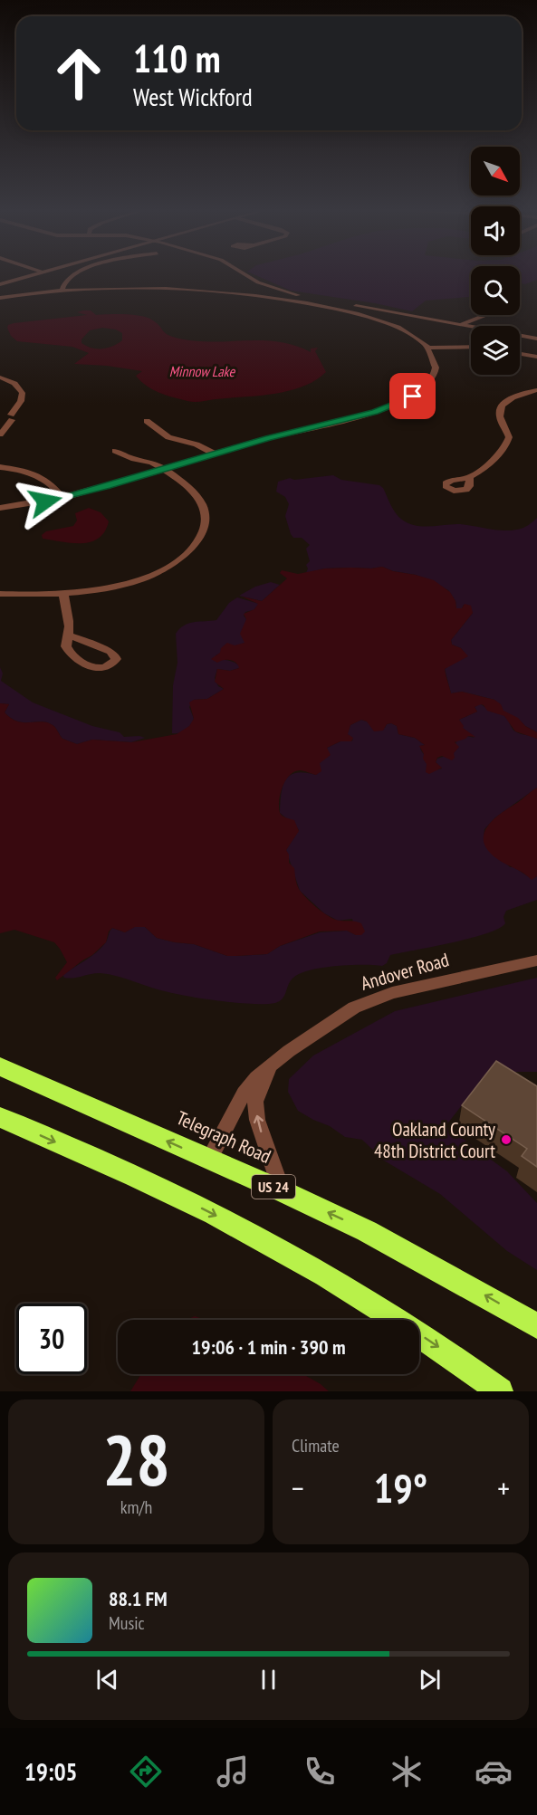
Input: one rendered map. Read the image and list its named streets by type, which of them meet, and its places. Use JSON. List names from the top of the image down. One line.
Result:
{"streets":{"highway":["Telegraph Road","US 24"],"street":["Andover Road"]},"crossings":[["Andover Road","Telegraph Road"]],"water":["Minnow Lake"],"places":["Oakland County 48th District Court"],"north":"bottom right","page":{"turn":["110 m","West Wickford"],"limit":"30","trip":"19:06 · 1 min · 390 m","tile":[["28","km/h"],"Climate"],"heat":["−","19°","+"],"song":["88.1 FM","Music"],"tabs":"19:05"}}
